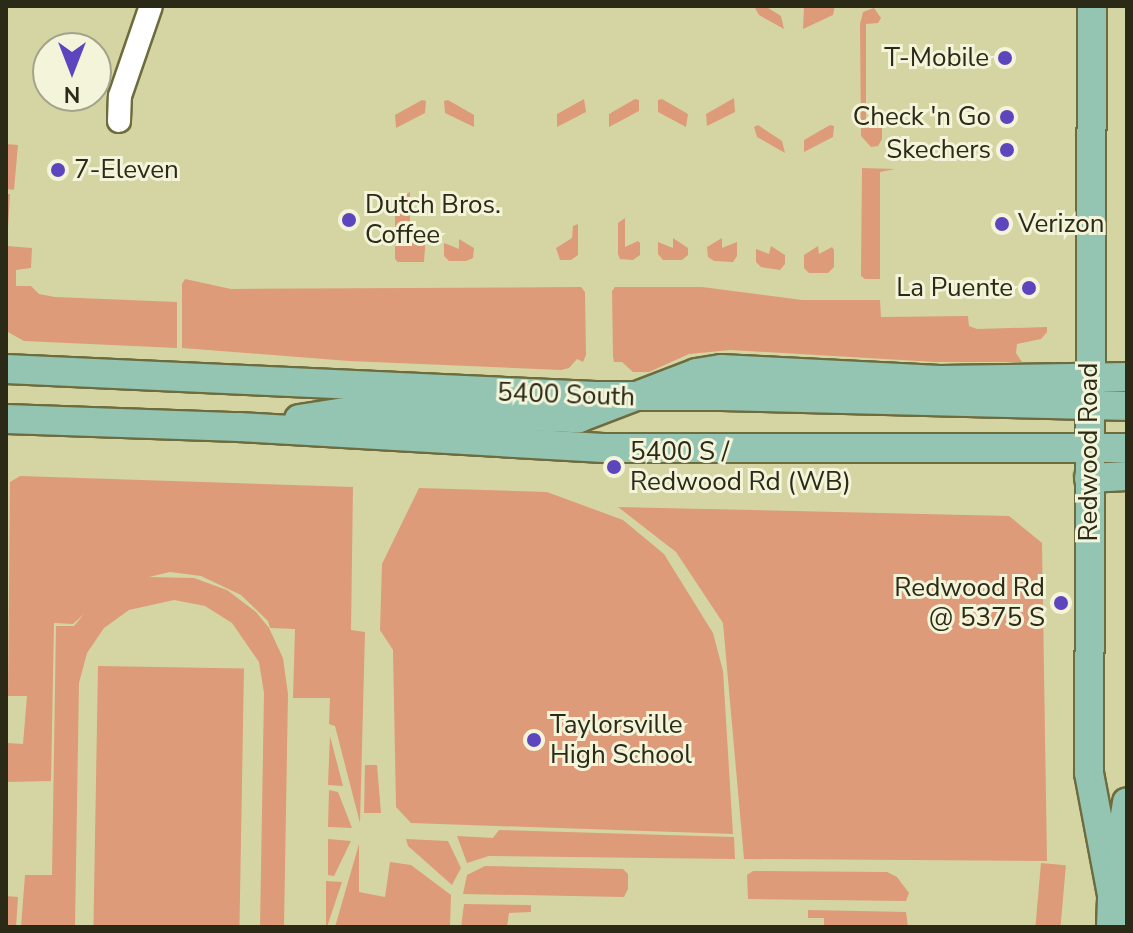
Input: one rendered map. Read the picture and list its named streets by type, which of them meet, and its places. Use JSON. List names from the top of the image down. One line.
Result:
{"streets":{"main road":["5400 South","Redwood Road"]},"crossings":[["5400 South","Redwood Road"]],"places":["T-Mobile","Check 'n Go","Skechers","7-Eleven","Dutch Bros. Coffee","Verizon","La Puente","5400 S / Redwood Rd (WB)","Redwood Rd @ 5375 S","Taylorsville High School"],"north":"bottom"}
